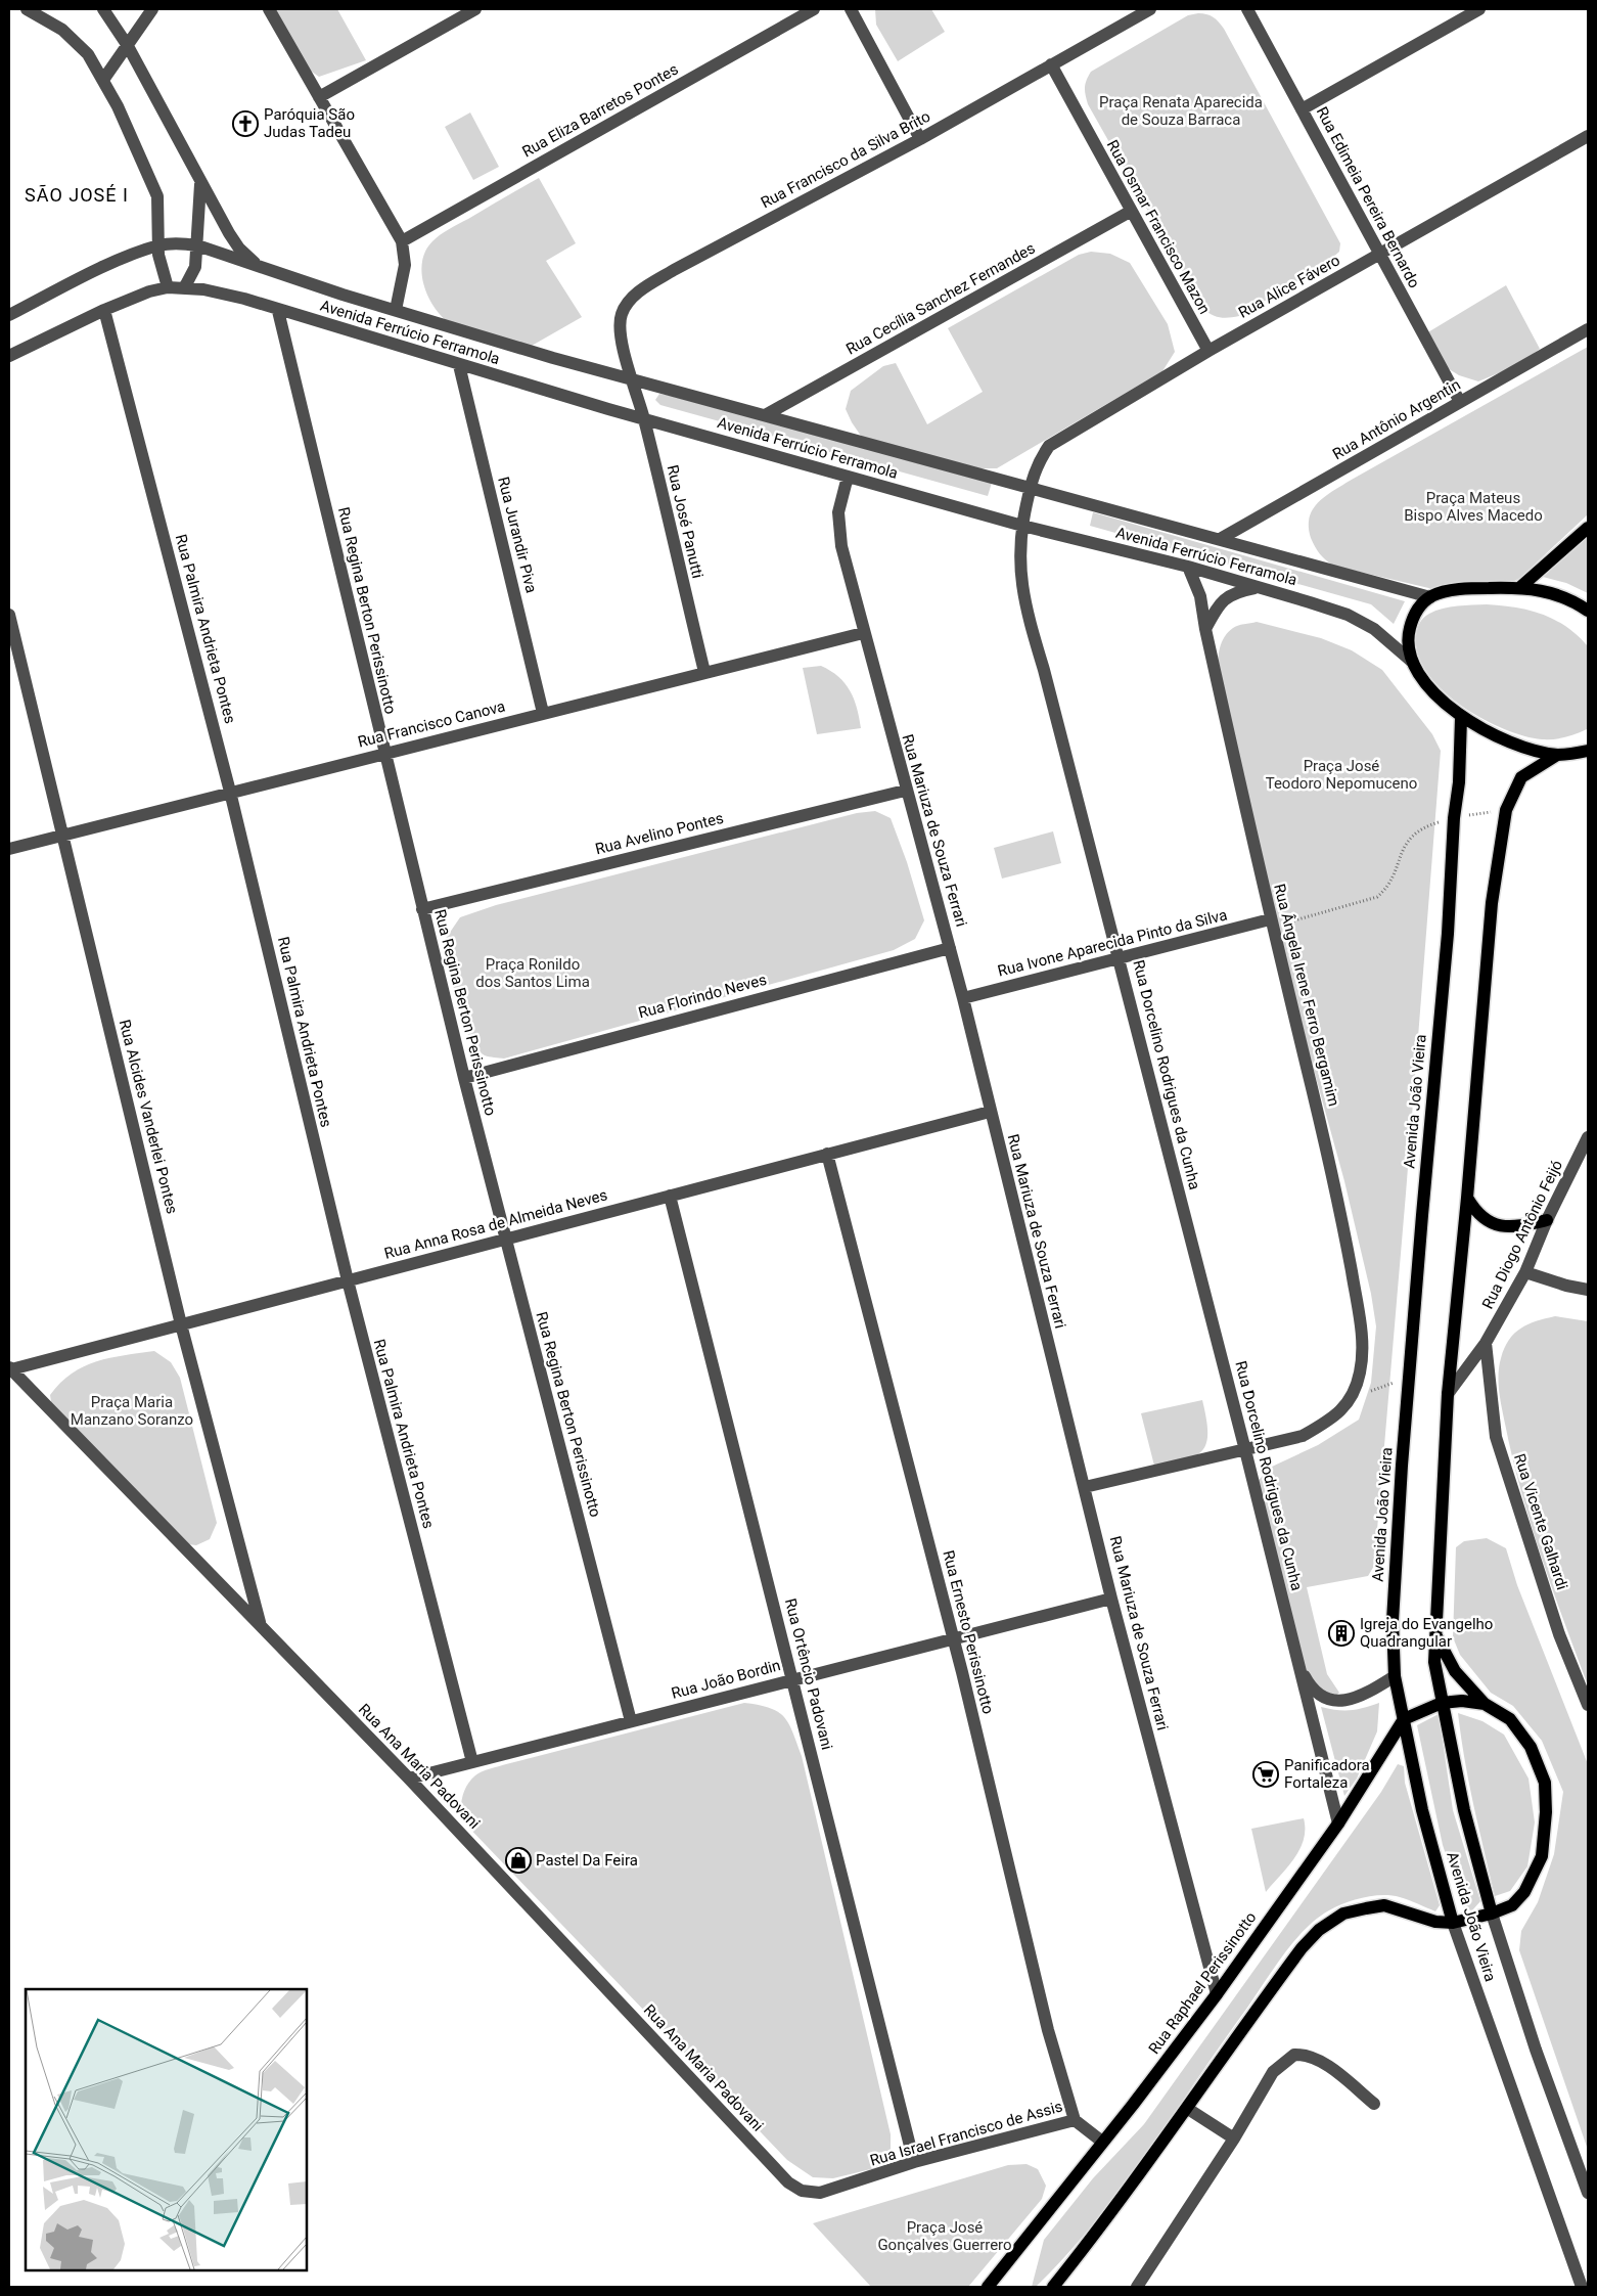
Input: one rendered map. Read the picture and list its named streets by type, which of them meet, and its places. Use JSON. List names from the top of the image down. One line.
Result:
{"streets":{"main road":["Avenida João Vieira","Rua Raphael Perissinotto"],"street":["Rua Eliza Barretos Pontes","Rua Francisco da Silva Brito","Rua Edimeia Pereira Bernardo","Rua Osmar Francisco Mazon","Rua Alice Fávero","Rua Cecília Sanchez Fernandes","Avenida Ferrúcio Ferramola","Rua Antônio Argentin","Rua José Panutti","Rua Jurandir Piva","Rua Regina Berton Perissinotto","Rua Palmira Andrieta Pontes","Rua Francisco Canova","Rua Mariuza de Souza Ferrari","Rua Avelino Pontes","Rua Ivone Aparecida Pinto da Silva","Rua Ângela Irene Ferro Bergamim","Rua Florindo Neves","Rua Dorcelino Rodrigues da Cunha","Rua Alcides Vanderlei Pontes","Rua Anna Rosa de Almeida Neves","Rua Diogo Antônio Feijó","Rua Vicente Galhardi","Rua Ernesto Perissinotto","Rua Ortêncio Padovani","Rua João Bordin","Rua Ana Maria Padovani","Rua Israel Francisco de Assis"]},"crossings":[["Rua Francisco da Silva Brito","Rua Osmar Francisco Mazon"],["Rua Francisco da Silva Brito","Avenida Ferrúcio Ferramola"],["Rua Francisco da Silva Brito","Rua José Panutti"],["Rua Edimeia Pereira Bernardo","Rua Alice Fávero"],["Rua Edimeia Pereira Bernardo","Rua Antônio Argentin"],["Rua Osmar Francisco Mazon","Rua Alice Fávero"],["Rua Osmar Francisco Mazon","Rua Cecília Sanchez Fernandes"],["Rua Alice Fávero","Avenida Ferrúcio Ferramola"],["Rua Alice Fávero","Rua Dorcelino Rodrigues da Cunha"],["Rua Cecília Sanchez Fernandes","Avenida Ferrúcio Ferramola"],["Avenida Ferrúcio Ferramola","Rua Antônio Argentin"],["Avenida Ferrúcio Ferramola","Rua José Panutti"],["Avenida Ferrúcio Ferramola","Rua Jurandir Piva"],["Avenida Ferrúcio Ferramola","Rua Regina Berton Perissinotto"],["Avenida Ferrúcio Ferramola","Rua Palmira Andrieta Pontes"],["Avenida Ferrúcio Ferramola","Rua Mariuza de Souza Ferrari"],["Avenida Ferrúcio Ferramola","Rua Ângela Irene Ferro Bergamim"],["Avenida Ferrúcio Ferramola","Rua Dorcelino Rodrigues da Cunha"],["Avenida Ferrúcio Ferramola","Avenida João Vieira"],["Rua José Panutti","Rua Francisco Canova"],["Rua Jurandir Piva","Rua Francisco Canova"],["Rua Regina Berton Perissinotto","Rua Francisco Canova"],["Rua Regina Berton Perissinotto","Rua Avelino Pontes"],["Rua Regina Berton Perissinotto","Rua Florindo Neves"],["Rua Regina Berton Perissinotto","Rua Anna Rosa de Almeida Neves"],["Rua Regina Berton Perissinotto","Rua João Bordin"],["Rua Palmira Andrieta Pontes","Rua Francisco Canova"],["Rua Palmira Andrieta Pontes","Rua Anna Rosa de Almeida Neves"],["Rua Palmira Andrieta Pontes","Rua João Bordin"],["Rua Francisco Canova","Rua Mariuza de Souza Ferrari"],["Rua Francisco Canova","Rua Alcides Vanderlei Pontes"],["Rua Mariuza de Souza Ferrari","Rua Avelino Pontes"],["Rua Mariuza de Souza Ferrari","Rua Ivone Aparecida Pinto da Silva"],["Rua Mariuza de Souza Ferrari","Rua Ângela Irene Ferro Bergamim"],["Rua Mariuza de Souza Ferrari","Rua Florindo Neves"],["Rua Mariuza de Souza Ferrari","Rua Anna Rosa de Almeida Neves"],["Rua Mariuza de Souza Ferrari","Rua João Bordin"],["Rua Mariuza de Souza Ferrari","Rua Raphael Perissinotto"],["Rua Ivone Aparecida Pinto da Silva","Rua Ângela Irene Ferro Bergamim"],["Rua Ivone Aparecida Pinto da Silva","Rua Dorcelino Rodrigues da Cunha"],["Rua Ângela Irene Ferro Bergamim","Rua Dorcelino Rodrigues da Cunha"],["Rua Dorcelino Rodrigues da Cunha","Avenida João Vieira"],["Rua Dorcelino Rodrigues da Cunha","Rua Raphael Perissinotto"],["Avenida João Vieira","Rua Diogo Antônio Feijó"],["Avenida João Vieira","Rua Raphael Perissinotto"],["Rua Alcides Vanderlei Pontes","Rua Anna Rosa de Almeida Neves"],["Rua Alcides Vanderlei Pontes","Rua Ana Maria Padovani"],["Rua Anna Rosa de Almeida Neves","Rua Ernesto Perissinotto"],["Rua Anna Rosa de Almeida Neves","Rua Ortêncio Padovani"],["Rua Anna Rosa de Almeida Neves","Rua Ana Maria Padovani"],["Rua Diogo Antônio Feijó","Rua Vicente Galhardi"],["Rua Ernesto Perissinotto","Rua João Bordin"],["Rua Ernesto Perissinotto","Rua Israel Francisco de Assis"],["Rua Ortêncio Padovani","Rua João Bordin"],["Rua Ortêncio Padovani","Rua Israel Francisco de Assis"],["Rua João Bordin","Rua Ana Maria Padovani"],["Rua Ana Maria Padovani","Rua Israel Francisco de Assis"],["Rua Raphael Perissinotto","Rua Israel Francisco de Assis"]],"districts":["SÃO JOSÉ I"],"parks":["Praça Renata Aparecida de Souza Barraca","Praça Mateus Bispo Alves Macedo","Praça José Teodoro Nepomuceno","Praça Ronildo dos Santos Lima","Praça Maria Manzano Soranzo","Praça José Gonçalves Guerrero"],"places":{"church":["Paróquia São Judas Tadeu"],"building":["Igreja do Evangelho Quadrangular"],"supermarket":["Panificadora Fortaleza"],"shop":["Pastel Da Feira"]}}
